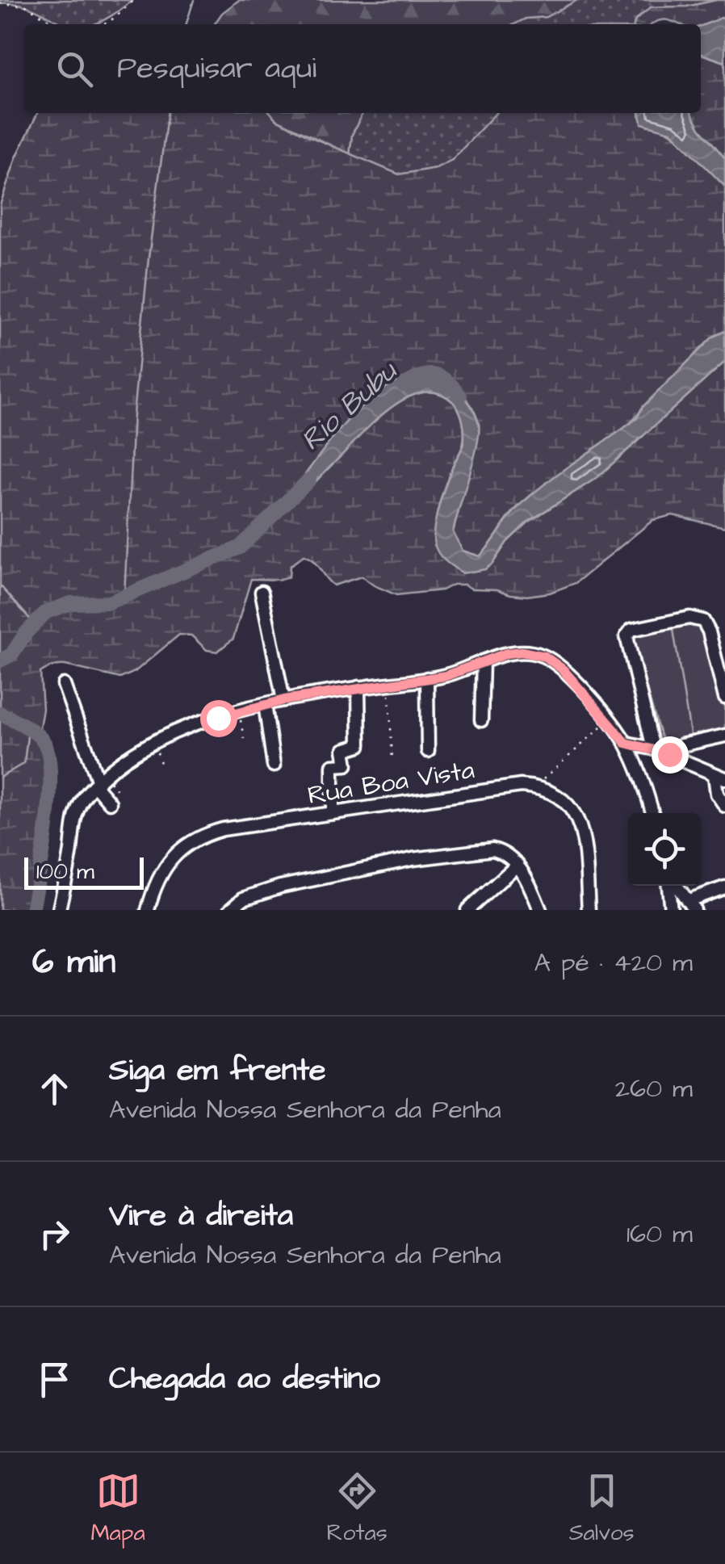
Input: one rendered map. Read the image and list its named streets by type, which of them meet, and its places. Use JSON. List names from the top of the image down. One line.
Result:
{"streets":{"street":["Rua Boa Vista"]},"water":["Rio Bubu"],"scale_bar":"100 m","page":{"search":"Pesquisar aqui","scale":"100 m","heading":["6 min","A pé · 420 m"],"list":[["Siga em frente","Avenida Nossa Senhora da Penha","260 m"],["Vire à direita","Avenida Nossa Senhora da Penha","160 m"],"Chegada ao destino"],"nav":["Mapa","Rotas","Salvos"]}}
